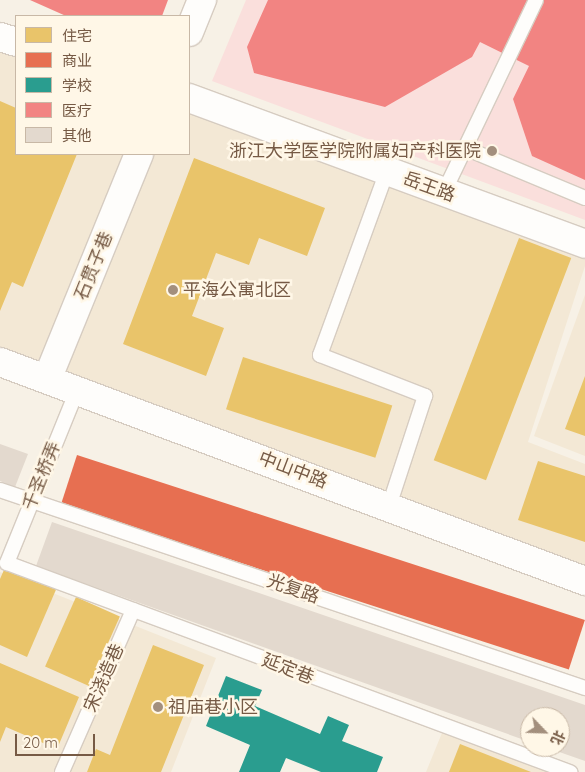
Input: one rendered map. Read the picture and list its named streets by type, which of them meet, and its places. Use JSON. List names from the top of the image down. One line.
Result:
{"streets":{"street":["岳王路","石贯子巷","中山中路"],"lane":["千圣桥弄","光复路","延定巷","宋浇造巷"]},"crossings":[["石贯子巷","中山中路"],["中山中路","千圣桥弄"],["千圣桥弄","光复路"],["千圣桥弄","延定巷"],["延定巷","宋浇造巷"]],"places":["浙江大学医学院附属妇产科医院","平海公寓北区","祖庙巷小区"],"legend":["住宅","商业","学校","医疗","其他"],"scale_bar":"20 m","north":"bottom right"}
